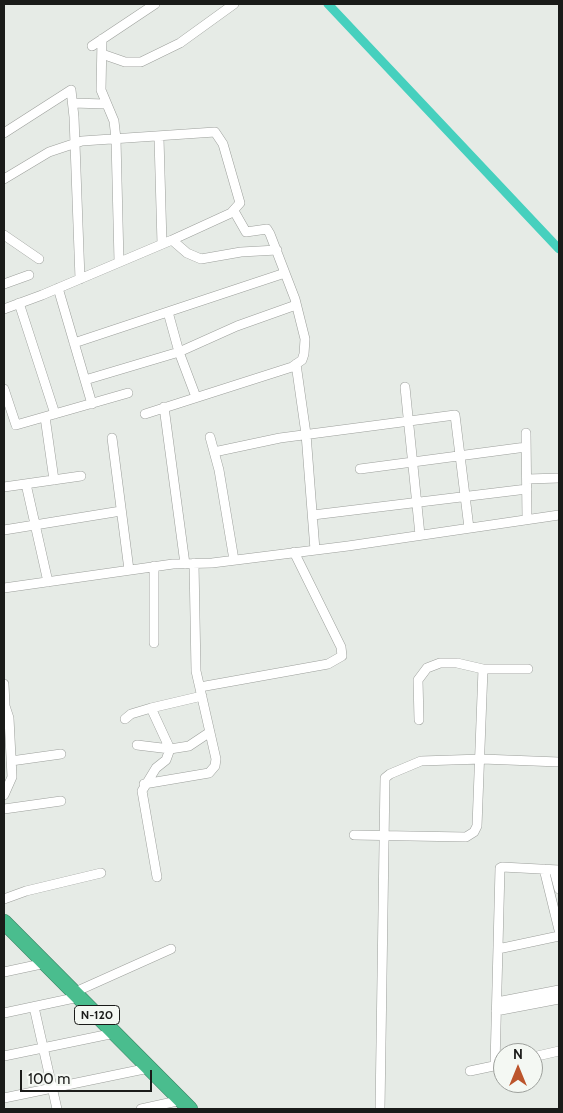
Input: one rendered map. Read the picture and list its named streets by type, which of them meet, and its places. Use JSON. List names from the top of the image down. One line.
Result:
{"streets":{"highway":["N-120"]},"scale_bar":"100 m","north":"top"}
